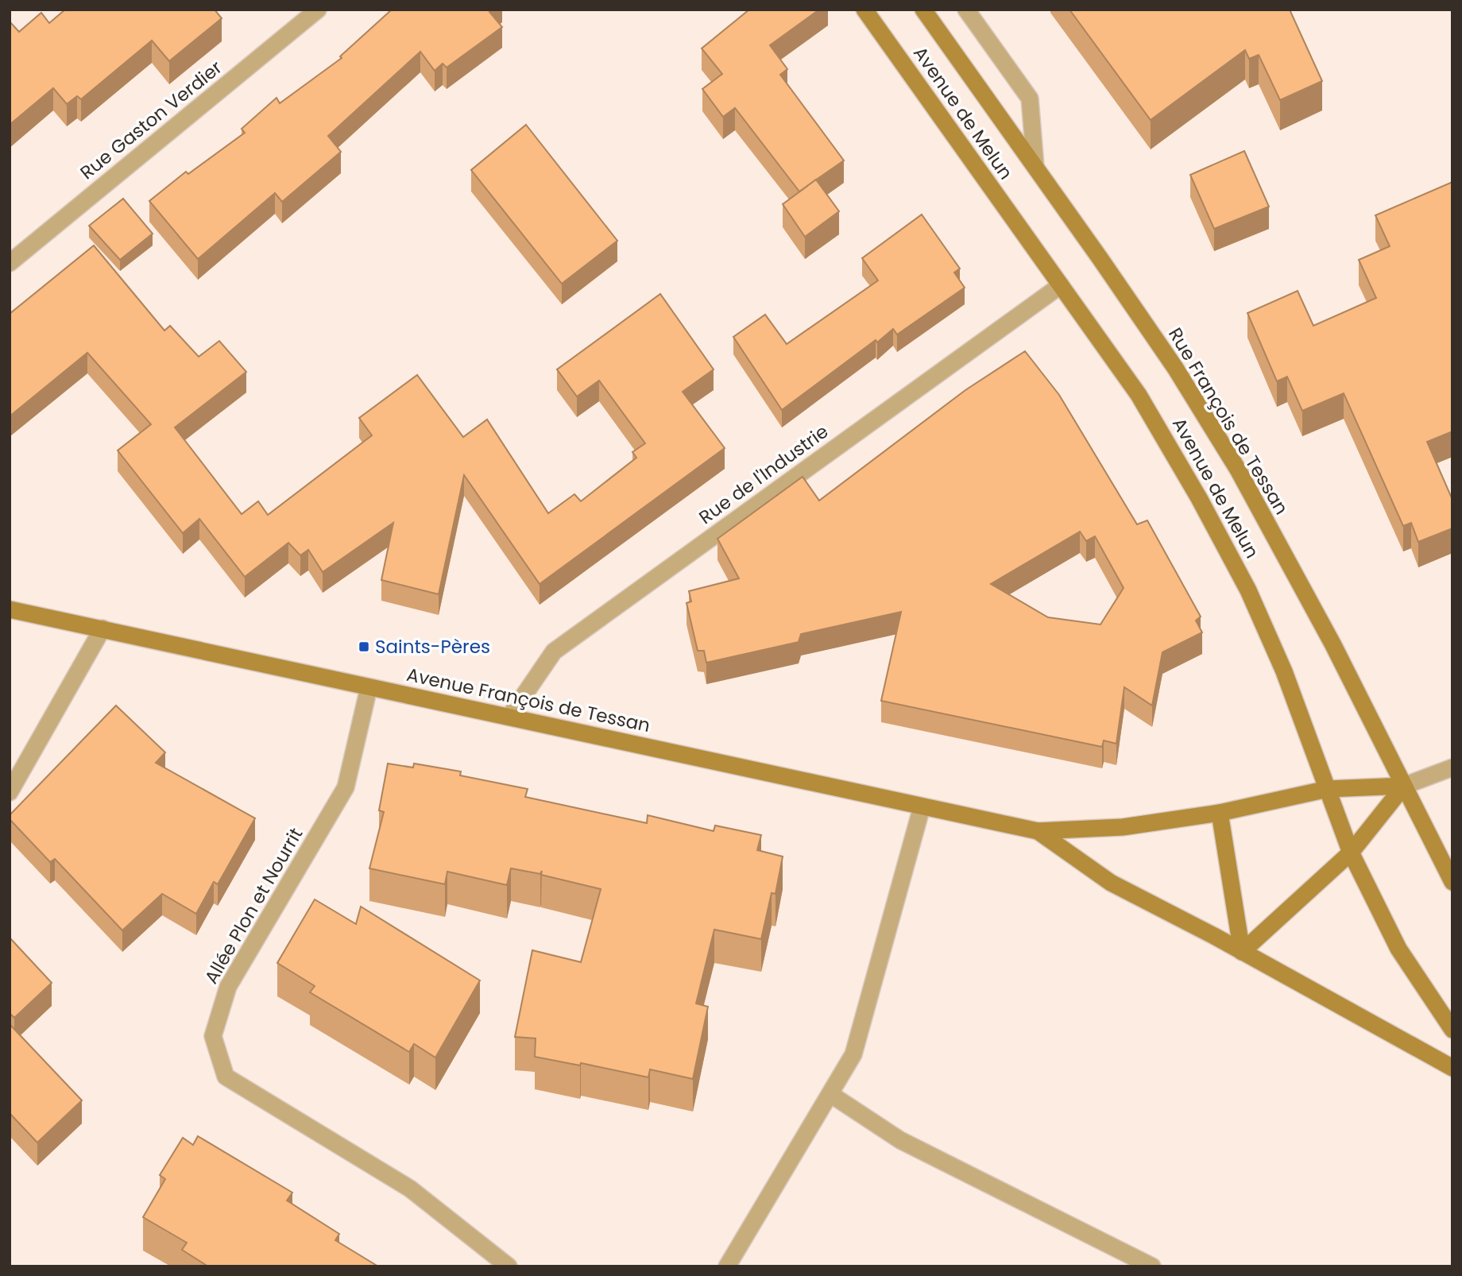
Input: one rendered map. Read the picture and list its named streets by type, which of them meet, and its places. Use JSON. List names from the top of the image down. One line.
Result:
{"streets":{"street":["Avenue de Melun","Rue Gaston Verdier","Rue François de Tessan","Rue de l'Industrie","Avenue François de Tessan","Allée Plon et Nourrit"]},"crossings":[["Avenue de Melun","Rue de l'Industrie"],["Rue de l'Industrie","Avenue François de Tessan"],["Avenue François de Tessan","Allée Plon et Nourrit"]],"places":{"transit":["Saints-Pères"]}}
